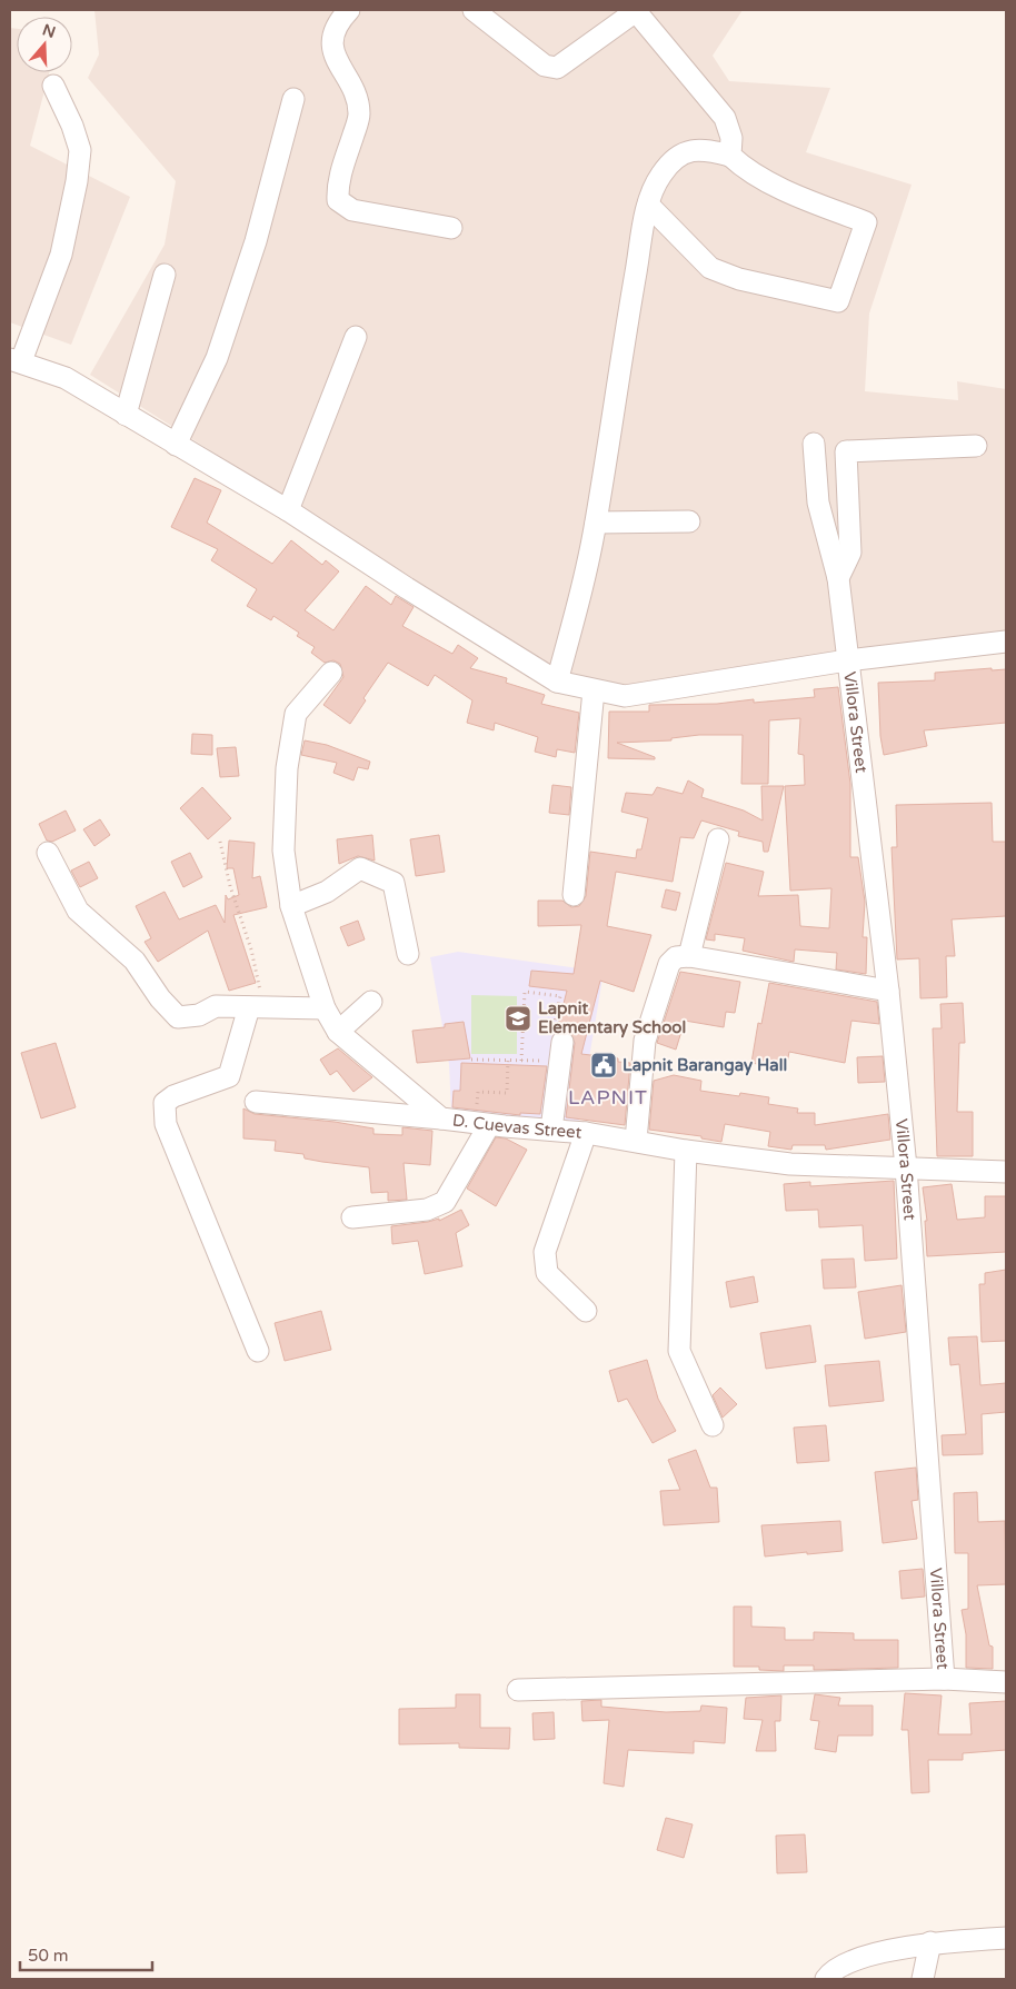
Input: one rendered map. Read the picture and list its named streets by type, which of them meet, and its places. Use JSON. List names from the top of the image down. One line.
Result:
{"streets":{"street":["Villora Street","D. Cuevas Street"]},"crossings":[["Villora Street","D. Cuevas Street"]],"districts":["LAPNIT"],"places":{"school or university":["Lapnit Elementary School"],"public building":["Lapnit Barangay Hall"]},"scale_bar":"50 m","north":"top"}
